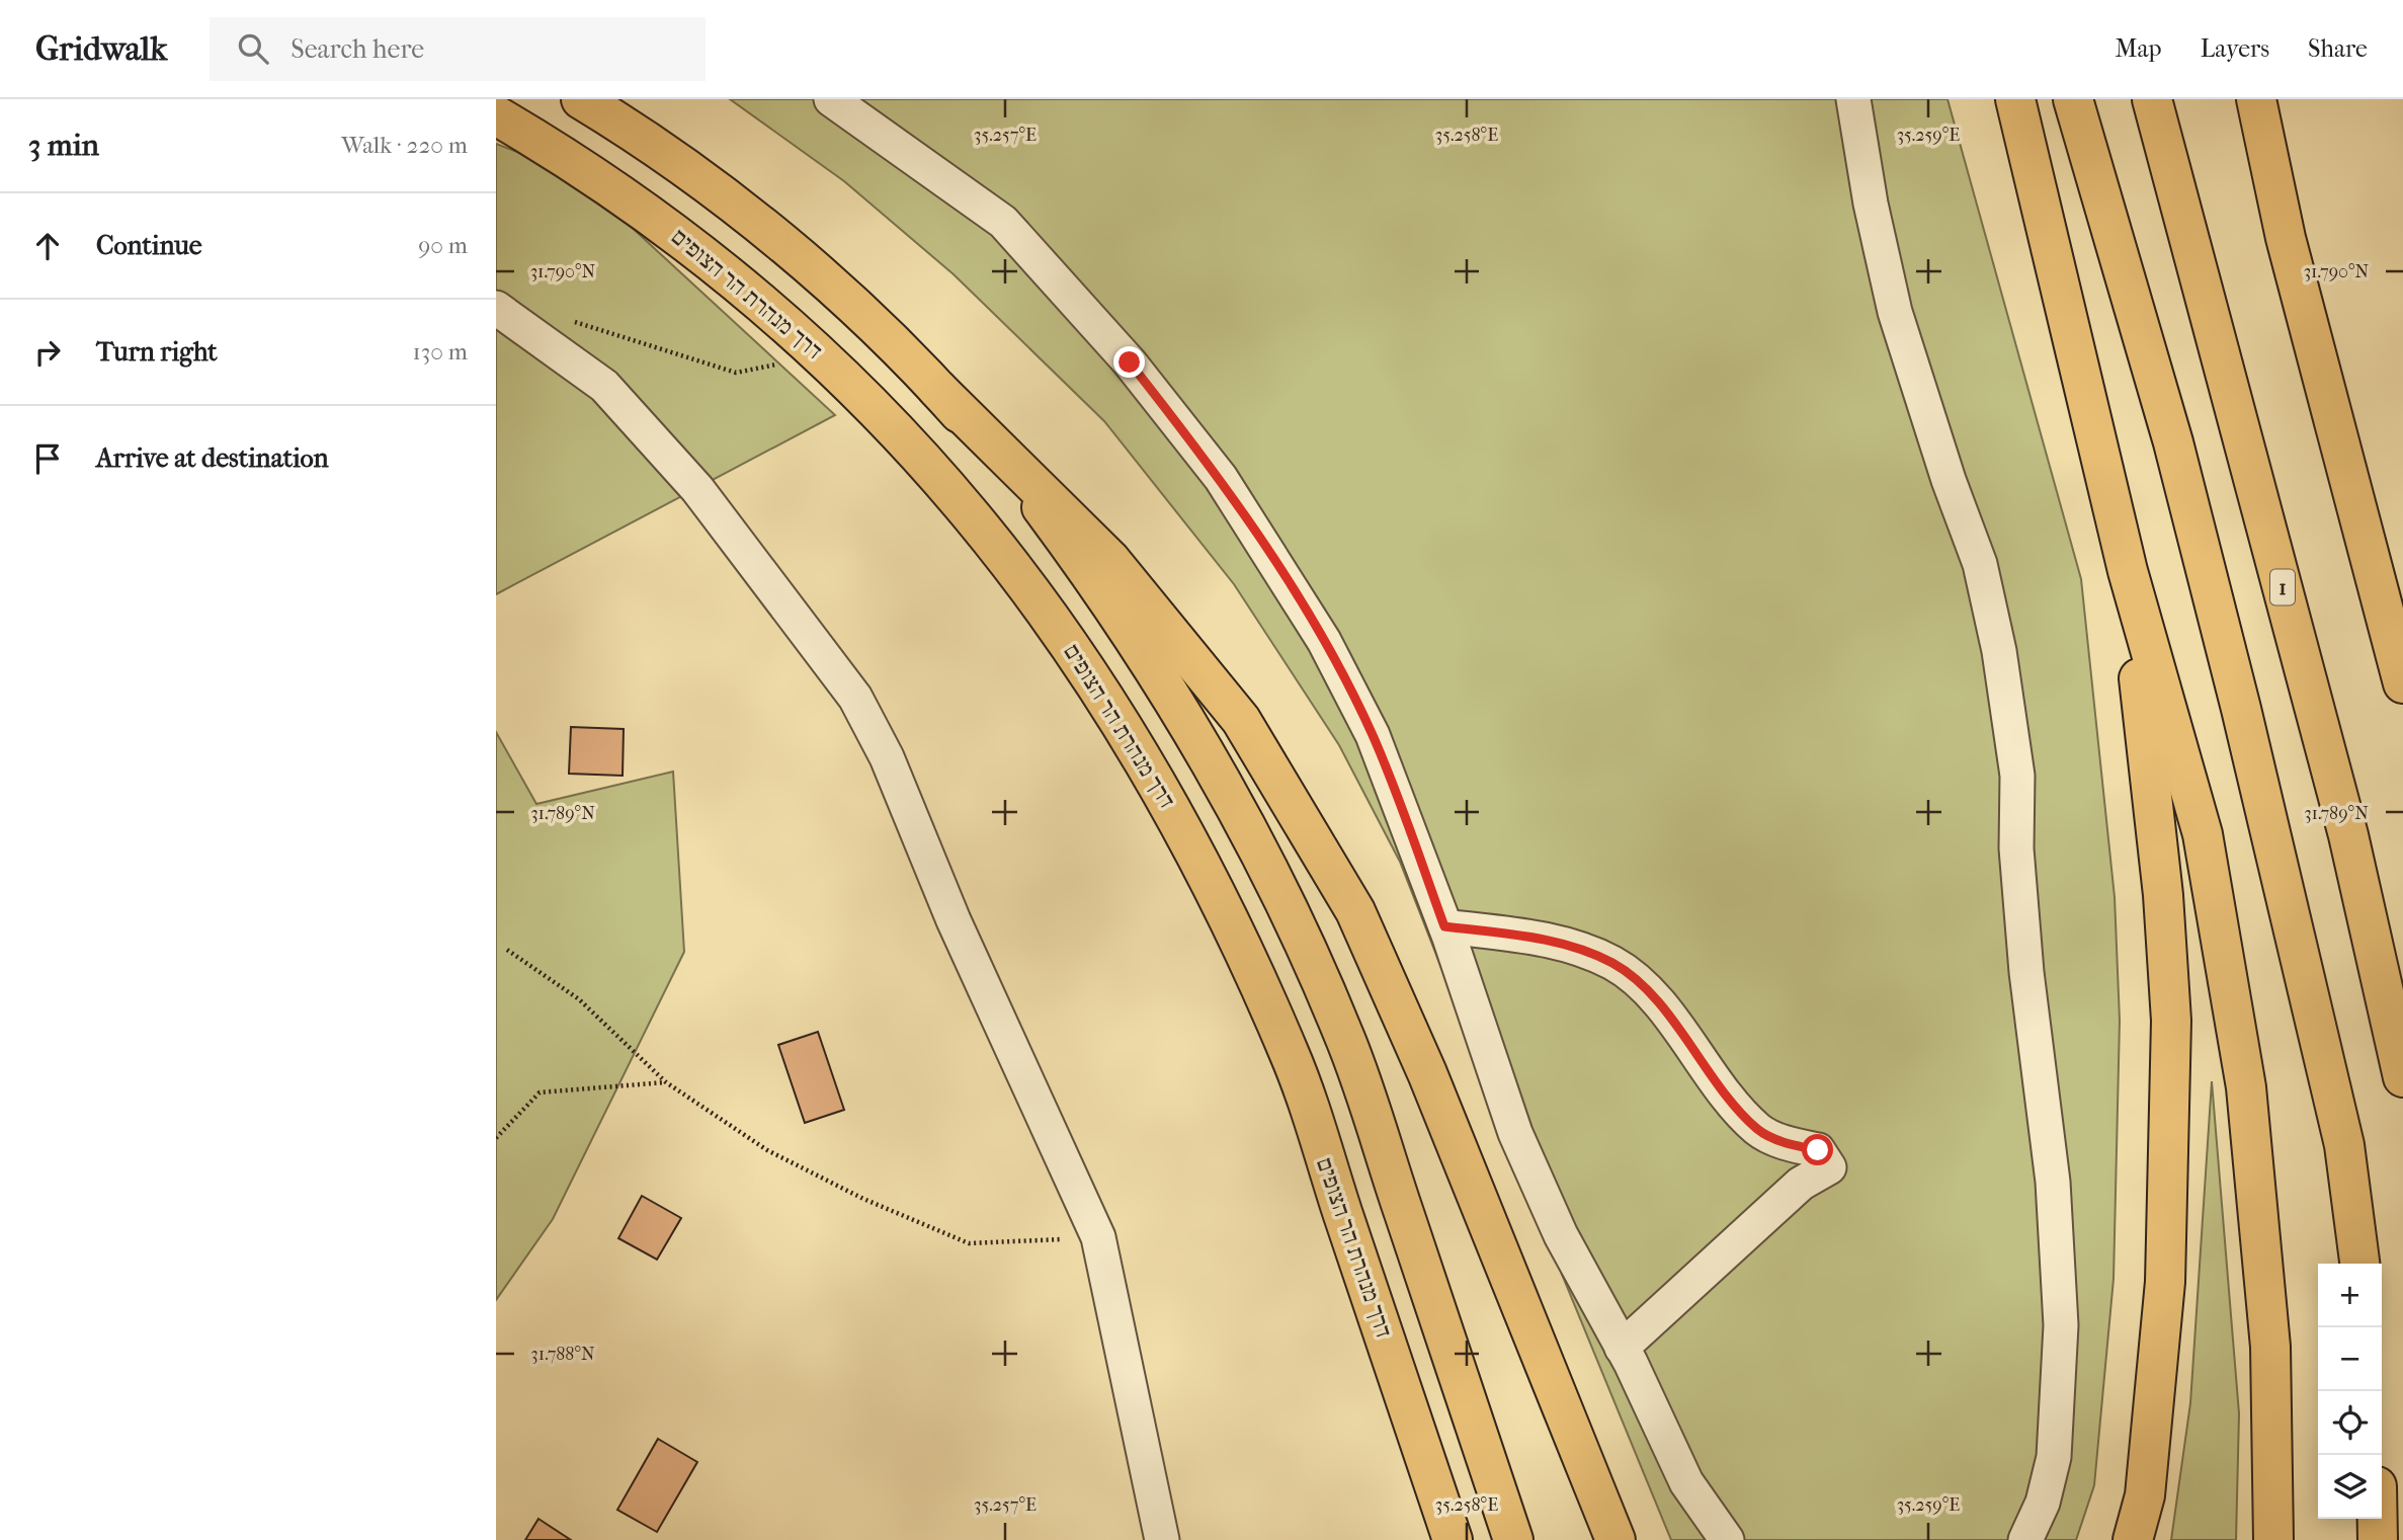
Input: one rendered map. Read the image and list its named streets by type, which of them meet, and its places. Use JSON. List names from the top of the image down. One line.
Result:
{"streets":{"main road":["דרך מנהרת הר הצופים","1"]},"page":{"header":"Gridwalk","search":"Search here","nav":["Map","Layers","Share"],"heading":["3 min","Walk · 220 m"],"list":[["Continue","90 m"],["Turn right","130 m"],"Arrive at destination"],"map_buttons":["+","−"]},"coordinates":["35.257°E","35.258°E","35.259°E","31.790°N","31.789°N","31.788°N"]}
